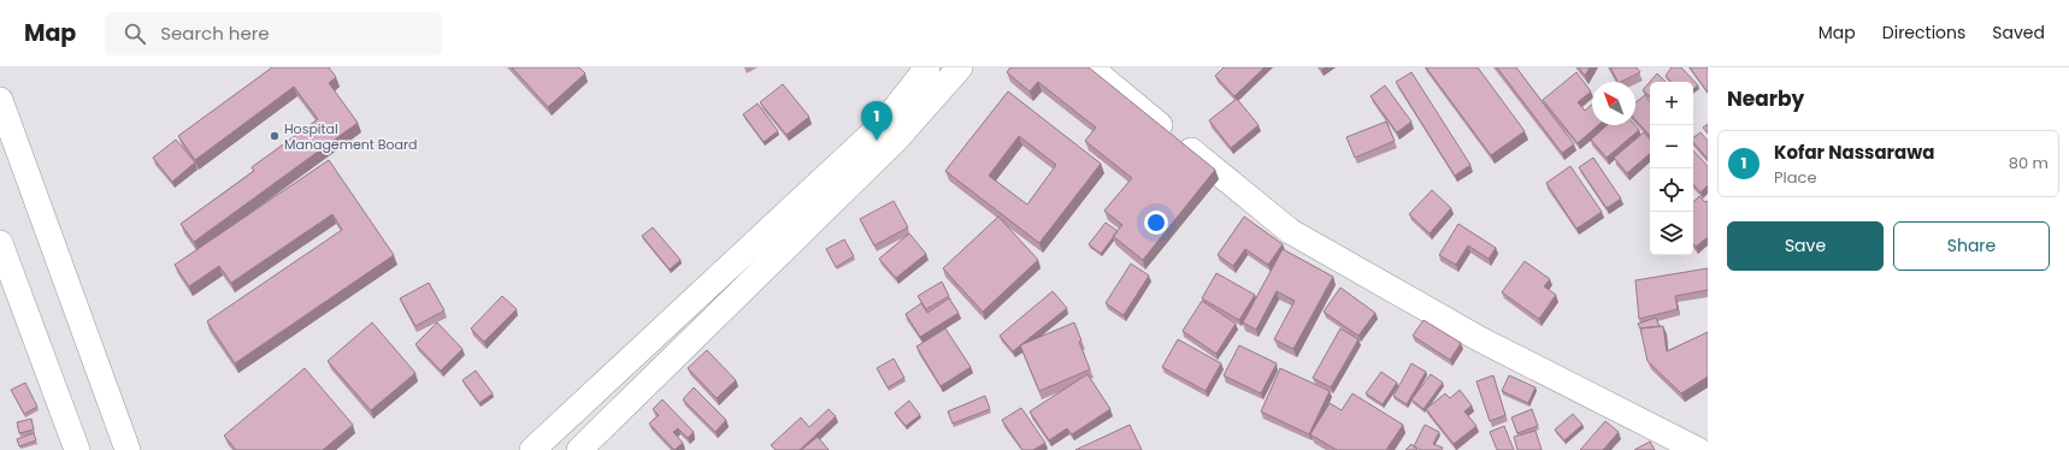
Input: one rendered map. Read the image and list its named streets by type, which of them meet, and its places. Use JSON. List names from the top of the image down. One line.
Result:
{"places":["Hospital Management Board"],"north":"top left","page":{"header":"Map","search":"Search here","nav":["Map","Directions","Saved"],"heading":"Nearby","map_buttons":["+","−"],"pins":"1","list":[{"mark":"1","name":"Kofar Nassarawa","note":"Place","value":"80 m"}],"buttons":["Save","Share"]}}
